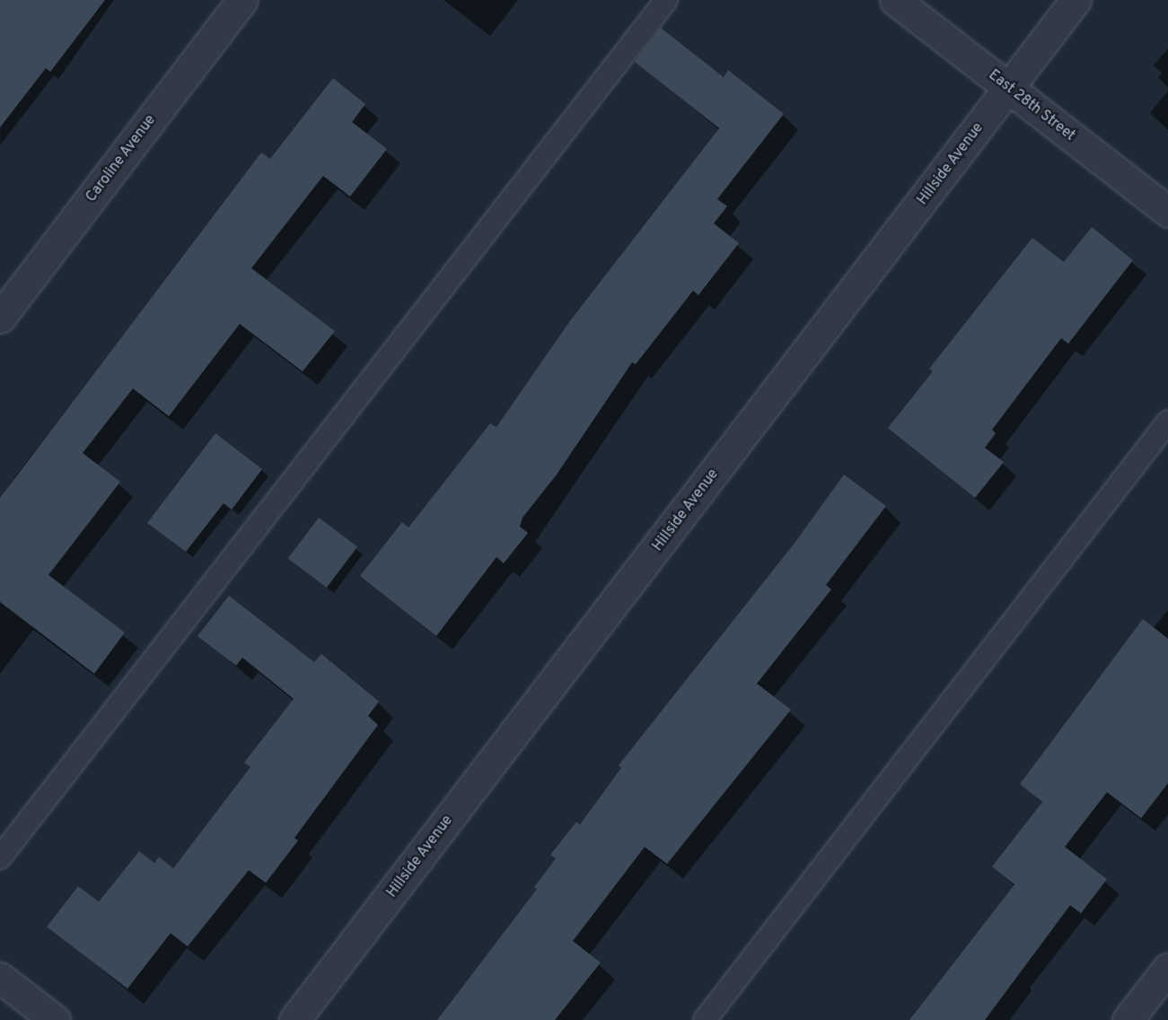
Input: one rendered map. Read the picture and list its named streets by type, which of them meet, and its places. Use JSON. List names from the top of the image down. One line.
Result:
{"streets":{"street":["East 28th Street","Caroline Avenue","Hillside Avenue"]},"crossings":[["East 28th Street","Hillside Avenue"]]}
